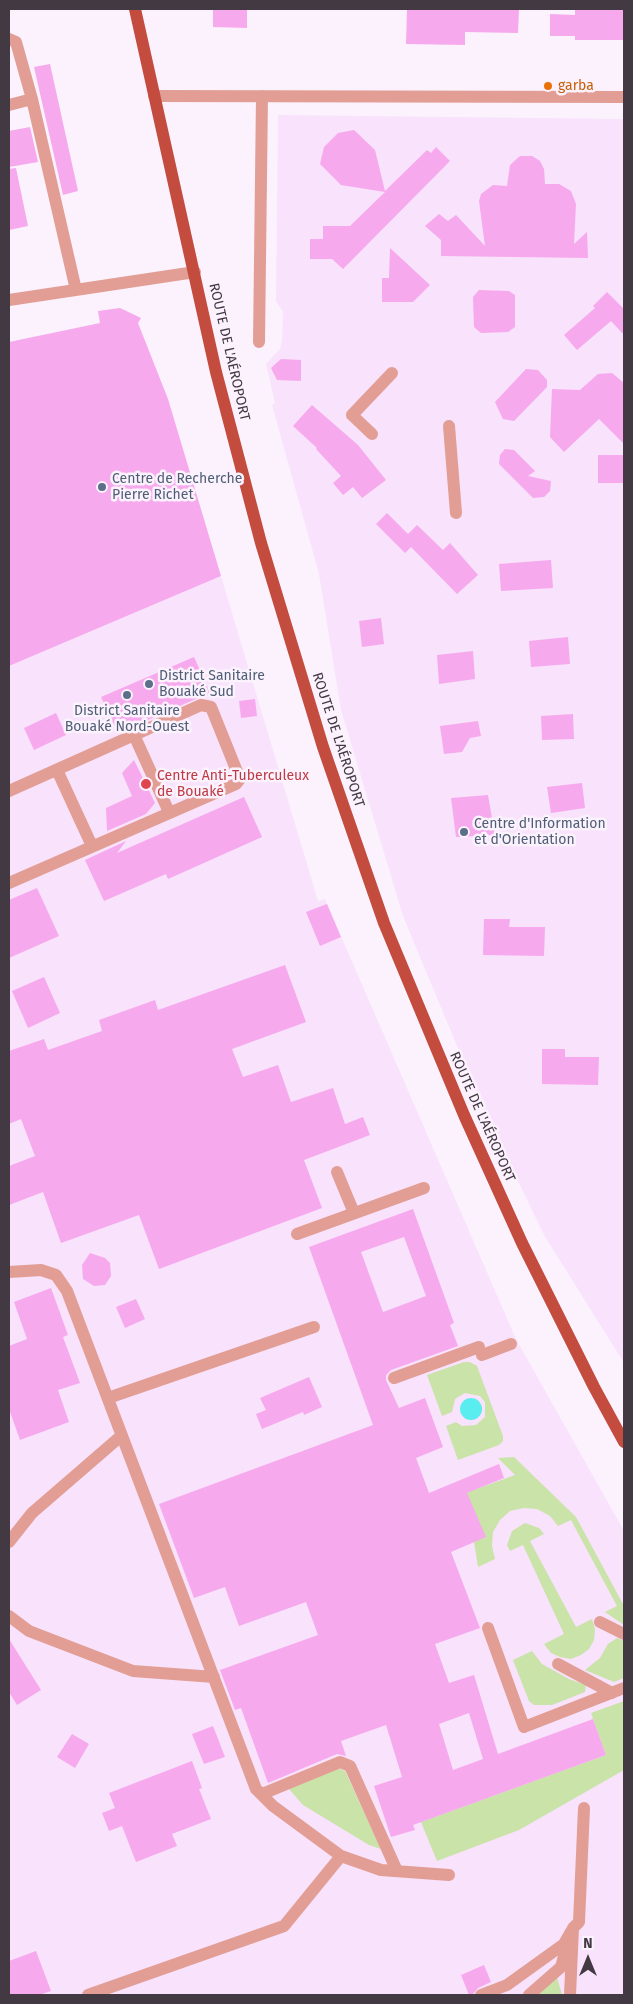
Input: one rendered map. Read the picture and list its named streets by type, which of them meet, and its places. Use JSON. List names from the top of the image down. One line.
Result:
{"streets":{"main road":["ROUTE DE L'AÉROPORT"]},"places":["garba","Centre de Recherche Pierre Richet","District Sanitaire Bouaké Sud","District Sanitaire Bouaké Nord-Ouest","Centre Anti-Tuberculeux de Bouaké","Centre d'Information et d'Orientation"],"north":"top"}
